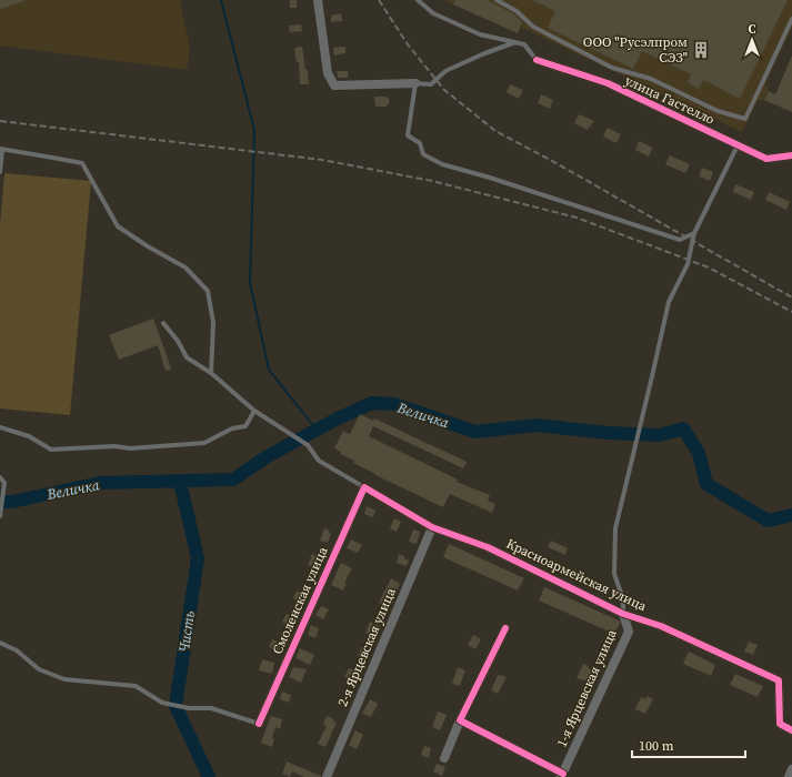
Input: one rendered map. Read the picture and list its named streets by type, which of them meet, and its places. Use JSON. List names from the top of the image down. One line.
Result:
{"streets":{"street":["улица Гастелло","Красноармейская улица","Смоленская улица","2-я Ярцевская улица","1-я Ярцевская улица"]},"crossings":[["Красноармейская улица","Смоленская улица"],["Красноармейская улица","2-я Ярцевская улица"],["Красноармейская улица","1-я Ярцевская улица"]],"water":["Величка","Чисть"],"places":{"building":["ООО \"Русэлпром СЭЗ\""]},"scale_bar":"100 m","north":"top"}
